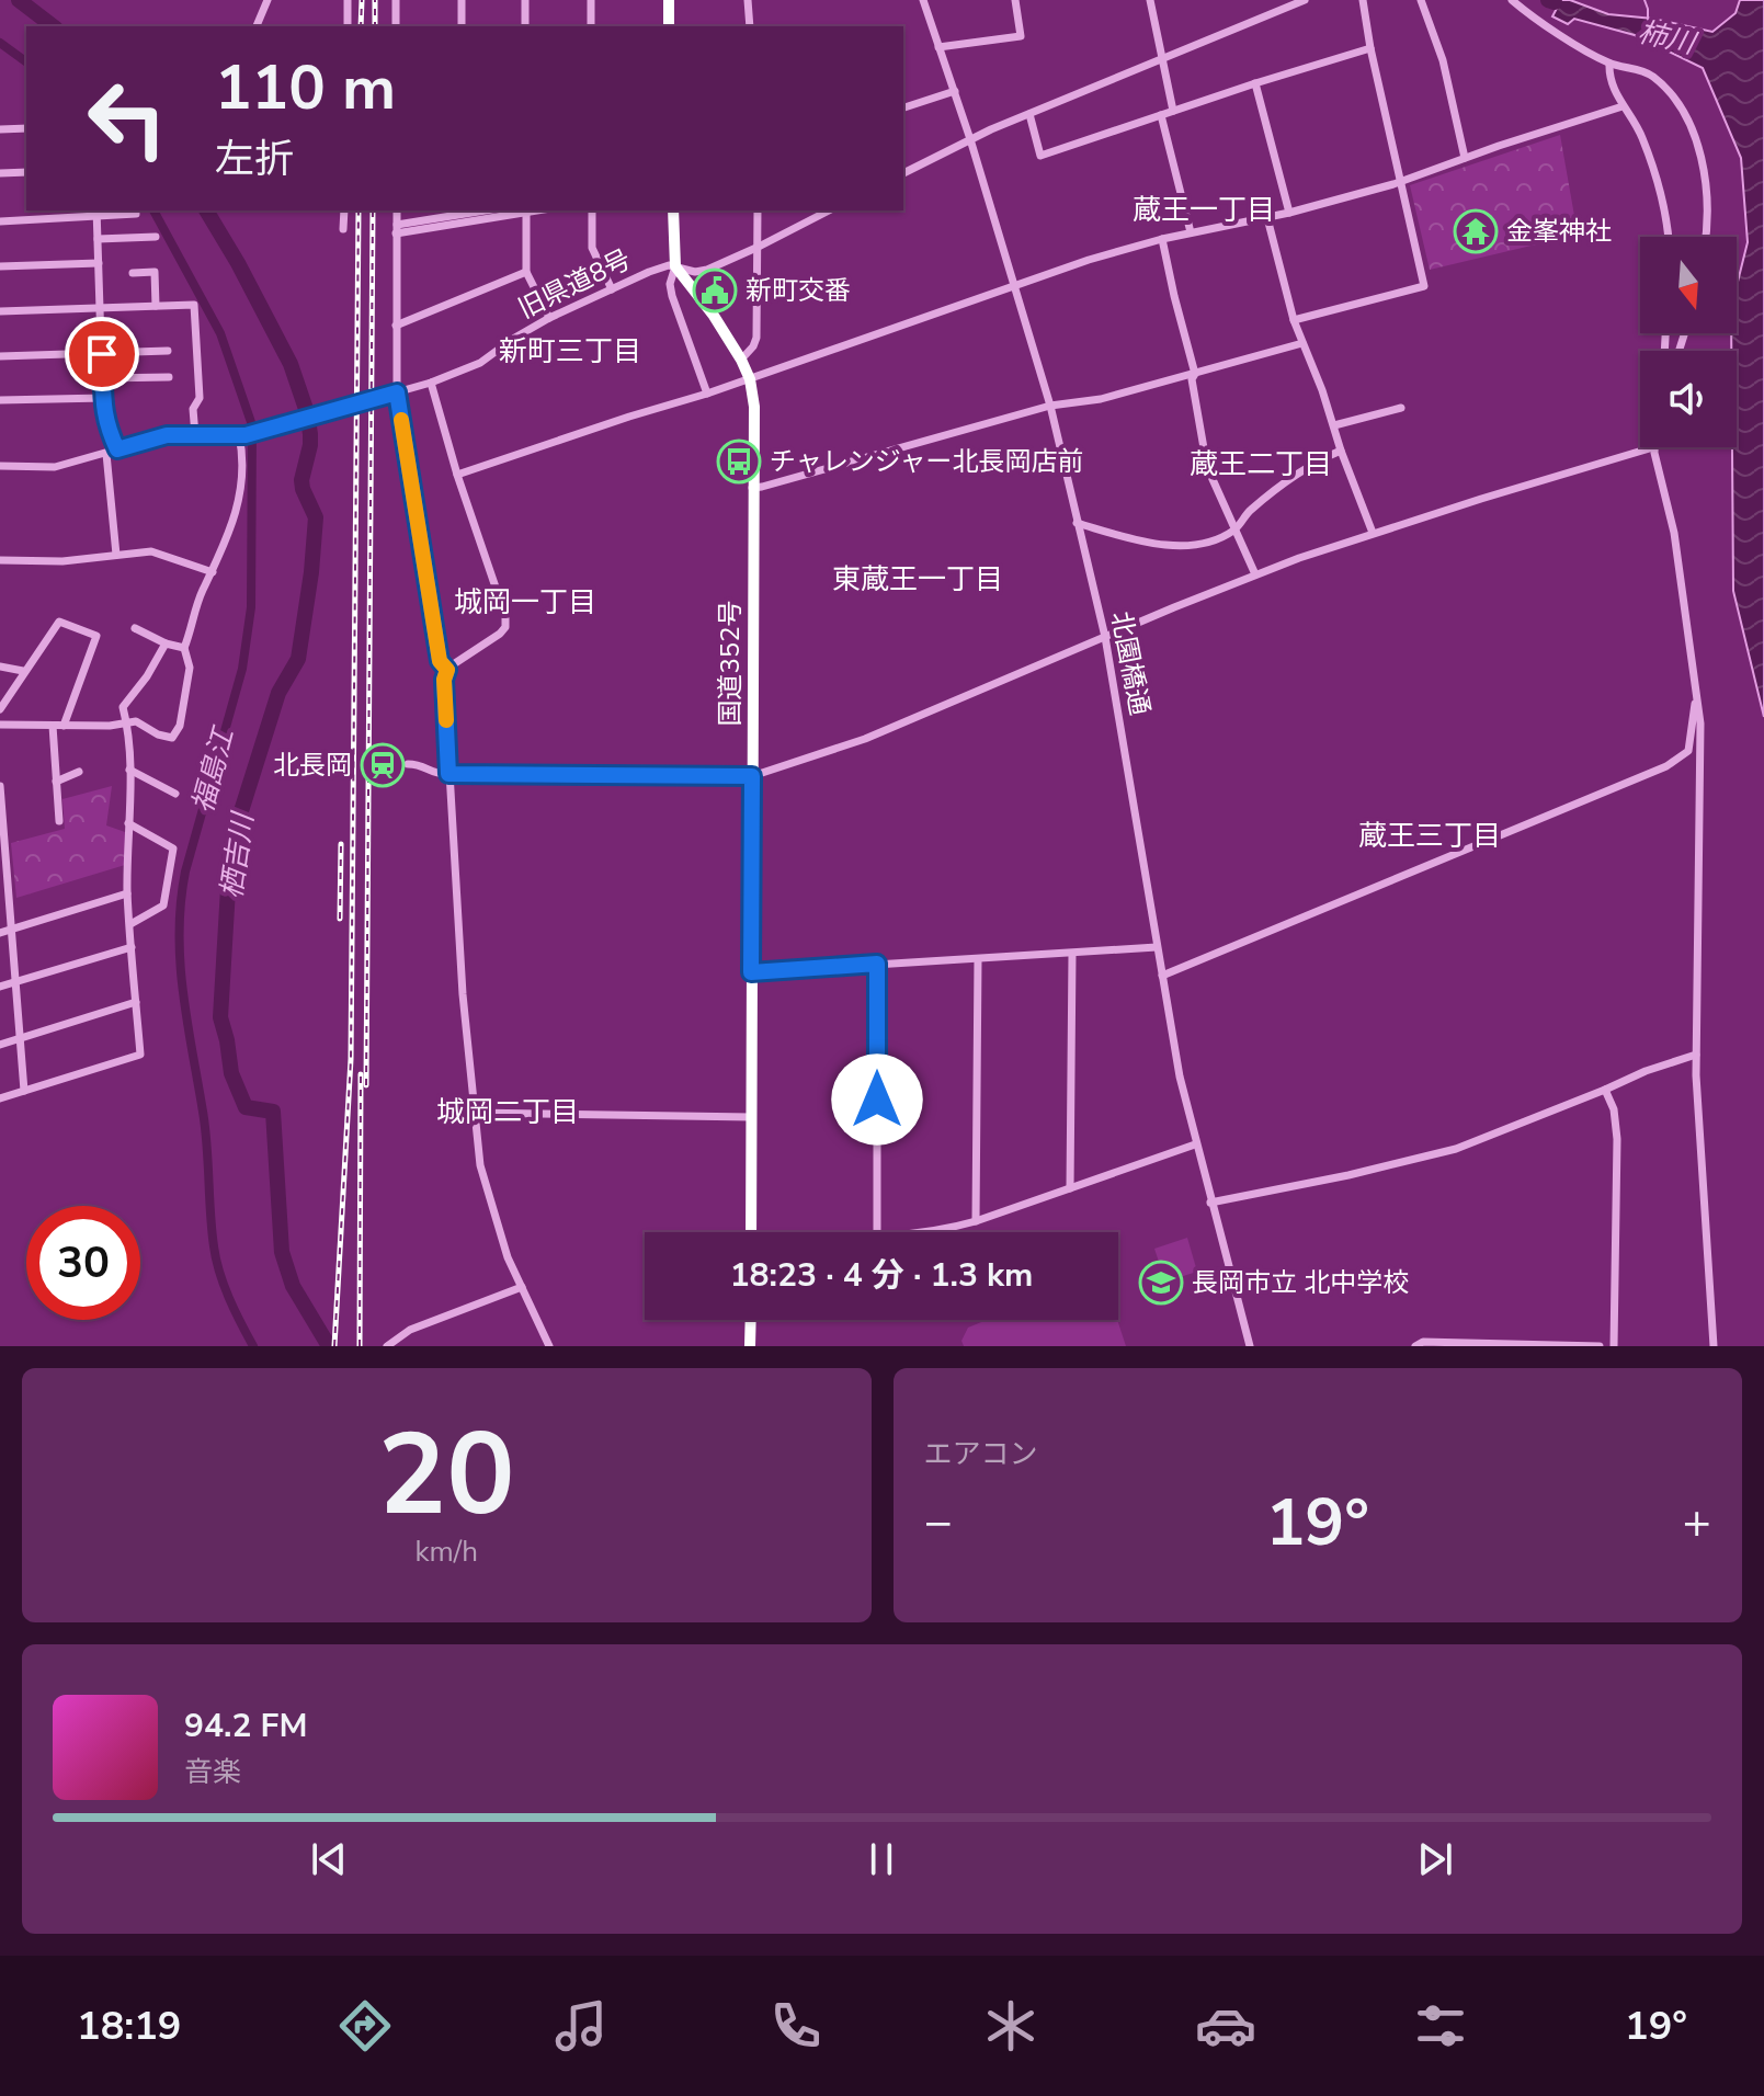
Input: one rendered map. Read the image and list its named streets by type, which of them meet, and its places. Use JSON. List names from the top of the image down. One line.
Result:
{"streets":{"highway":["国道352号"],"street":["旧県道8号","北園橋通"]},"crossings":[["旧県道8号","国道352号"]],"districts":["蔵王一丁目","新町三丁目","蔵王二丁目","東蔵王一丁目","城岡一丁目","蔵王三丁目","城岡二丁目"],"water":["柿川","福島江","栖吉川"],"places":{"temple":["金峯神社"],"public building":["新町交番"],"bus stop":["チャレンジャー北長岡店前"],"station":["北長岡"],"school or university":["長岡市立 北中学校"]},"north":"bottom","page":{"turn":["110 m","左折"],"limit":"30","trip":"18:23 · 4 分 · 1.3 km","tile":[["20","km/h"],"エアコン"],"heat":["−","19°","+"],"song":["94.2 FM","音楽"],"tabs":["18:19","19°"]}}
